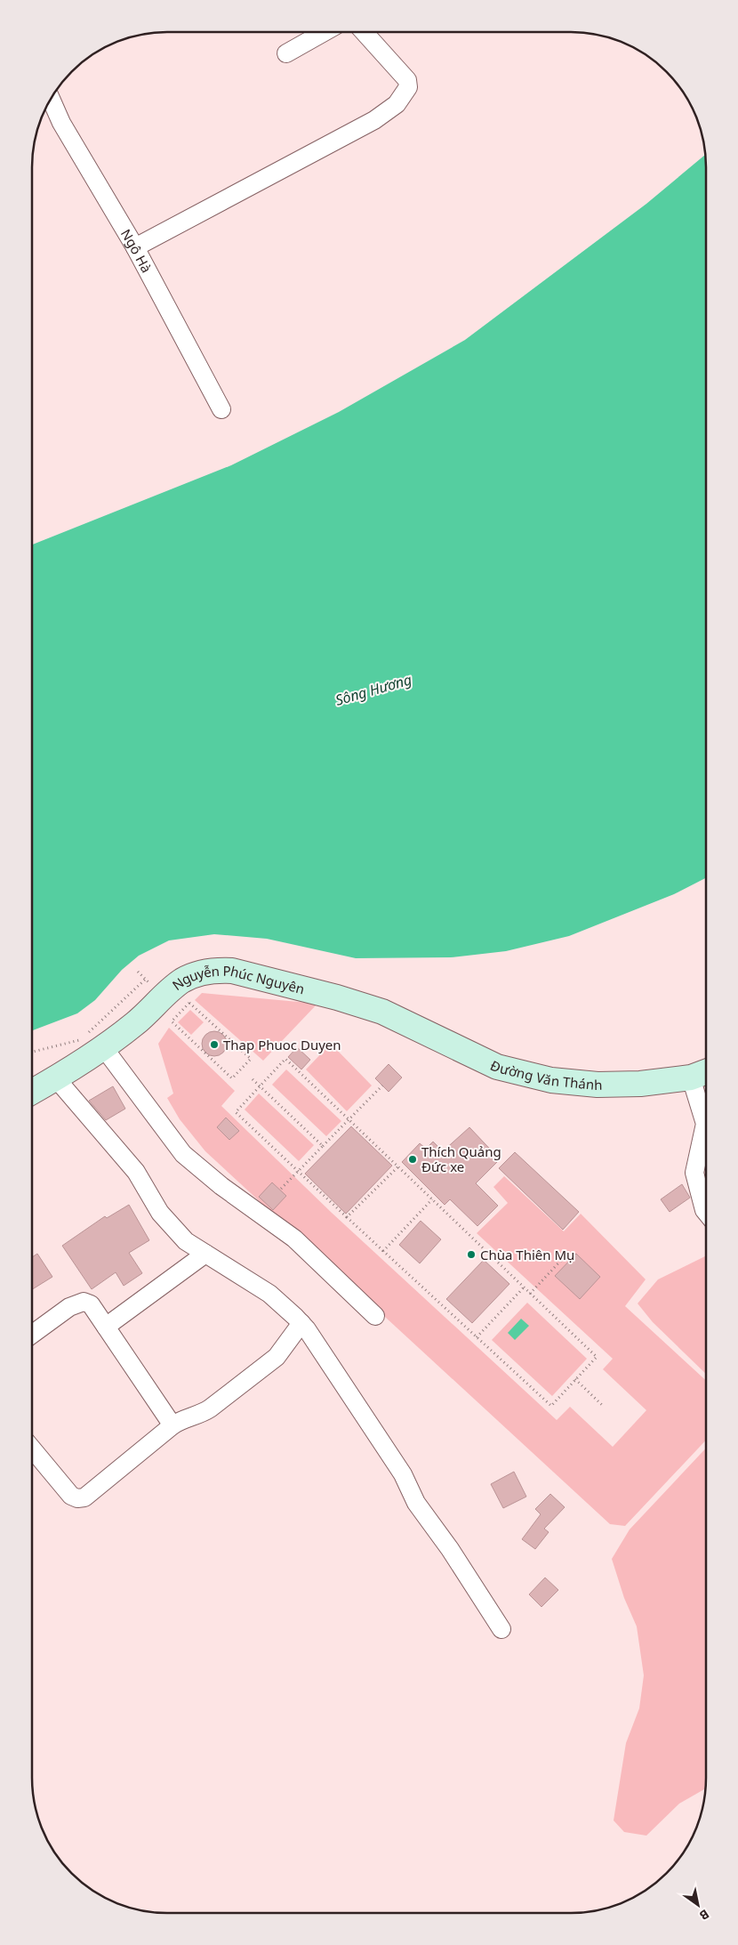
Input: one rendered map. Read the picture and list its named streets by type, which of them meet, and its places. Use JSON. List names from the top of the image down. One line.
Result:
{"streets":{"main road":["Nguyễn Phúc Nguyên","Đường Văn Thánh"],"street":["Ngô Hà"]},"crossings":[["Nguyễn Phúc Nguyên","Đường Văn Thánh"]],"water":["Sông Hương"],"places":["Thap Phuoc Duyen","Thích Quảng Đức xe","Chùa Thiên Mụ"],"north":"bottom right"}
